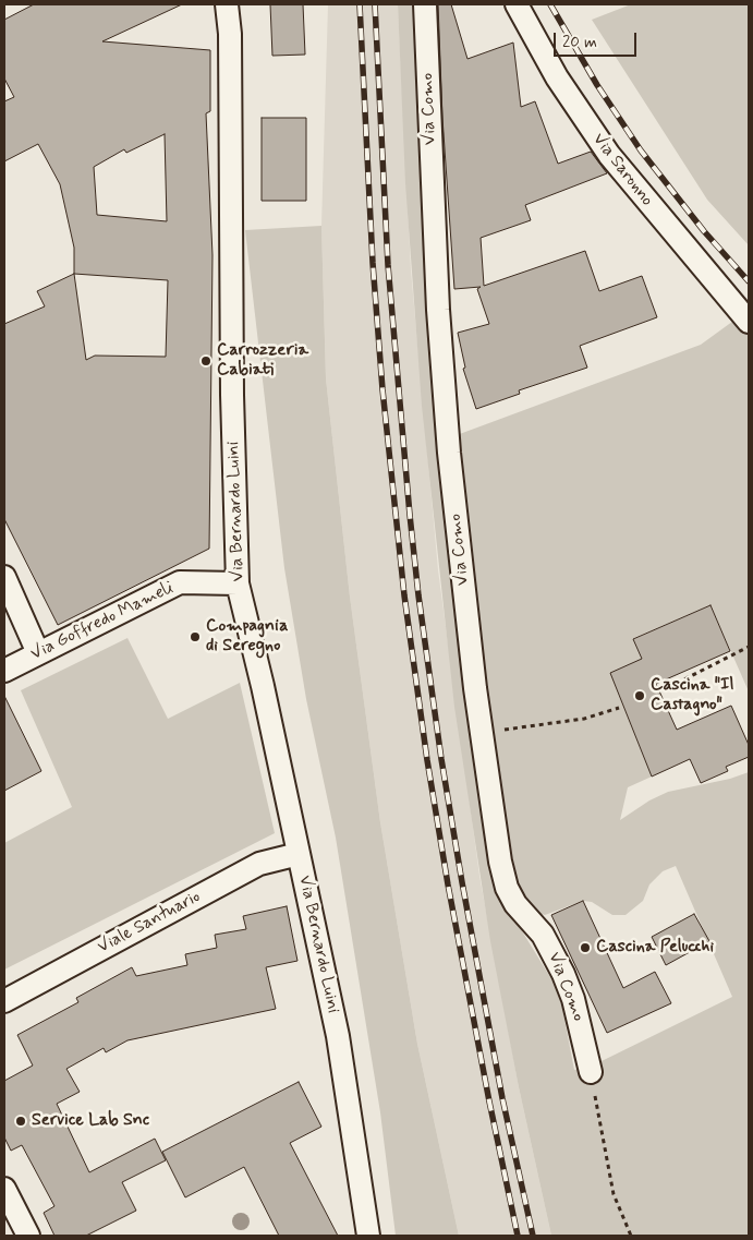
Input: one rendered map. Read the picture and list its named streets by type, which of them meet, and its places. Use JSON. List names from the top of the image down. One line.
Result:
{"streets":{"street":["Via Como","Via Saronno","Via Bernardo Luini","Via Goffredo Mameli","Viale Santuario"]},"crossings":[["Via Bernardo Luini","Via Goffredo Mameli"],["Via Bernardo Luini","Viale Santuario"]],"places":["Carrozzeria Cabiati","Compagnia di Seregno","Cascina \"Il Castagno\"","Cascina Pelucchi","Service Lab Snc"],"scale_bar":"20 m"}
